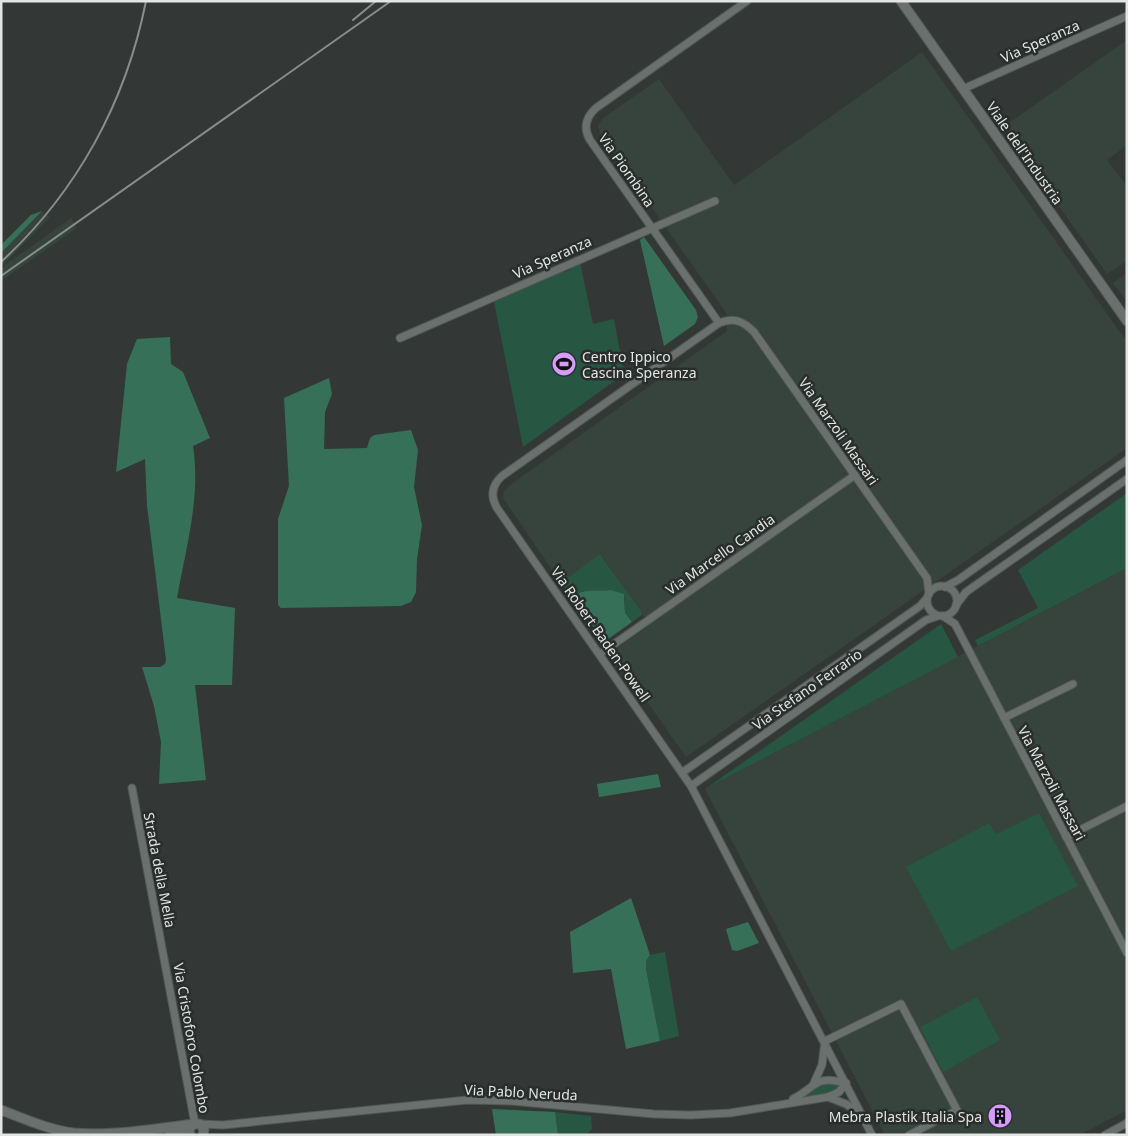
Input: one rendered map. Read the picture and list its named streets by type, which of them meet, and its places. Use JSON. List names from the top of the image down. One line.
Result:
{"streets":{"street":["Via Speranza","Viale dell'Industria","Via Piombina","Via Marzoli Massari","Via Marcello Candia","Via Robert Baden-Powell","Via Stefano Ferrario","Strada della Mella","Via Cristoforo Colombo","Via Pablo Neruda"]},"crossings":[["Via Speranza","Viale dell'Industria"],["Via Speranza","Via Piombina"],["Via Piombina","Via Marzoli Massari"],["Via Piombina","Via Robert Baden-Powell"],["Via Marzoli Massari","Via Marcello Candia"],["Via Marzoli Massari","Via Robert Baden-Powell"],["Via Marzoli Massari","Via Stefano Ferrario"],["Via Marcello Candia","Via Robert Baden-Powell"],["Via Robert Baden-Powell","Via Stefano Ferrario"],["Strada della Mella","Via Cristoforo Colombo"],["Via Cristoforo Colombo","Via Pablo Neruda"]],"places":{"sports":["Centro Ippico Cascina Speranza"],"building":["Mebra Plastik Italia Spa"]}}
